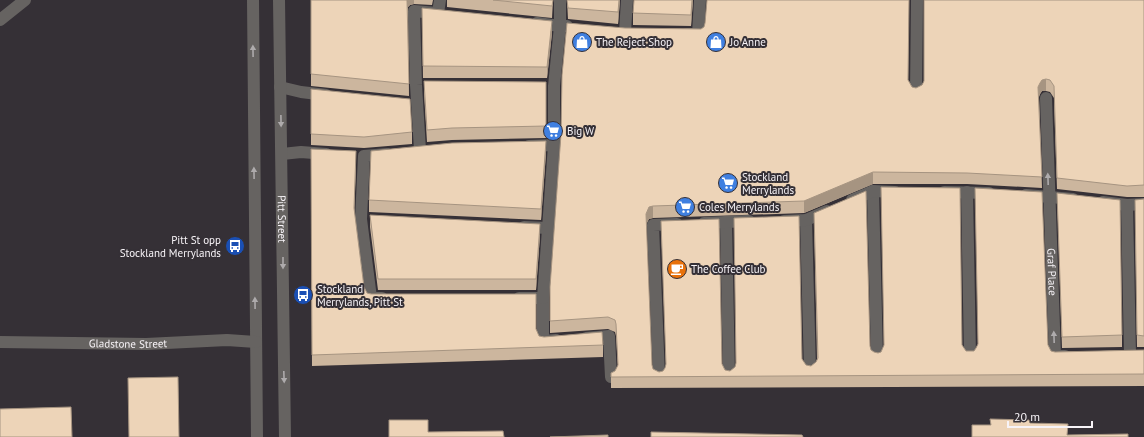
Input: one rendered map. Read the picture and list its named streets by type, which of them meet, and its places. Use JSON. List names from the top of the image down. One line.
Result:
{"streets":{"street":["Pitt Street","Graf Place","Gladstone Street"]},"places":{"shop":["The Reject Shop","Jo Anne"],"supermarket":["Big W","Stockland Merrylands","Coles Merrylands"],"bus stop":["Pitt St opp Stockland Merrylands","Stockland Merrylands, Pitt St"],"cafe":["The Coffee Club"]},"scale_bar":"20 m"}
